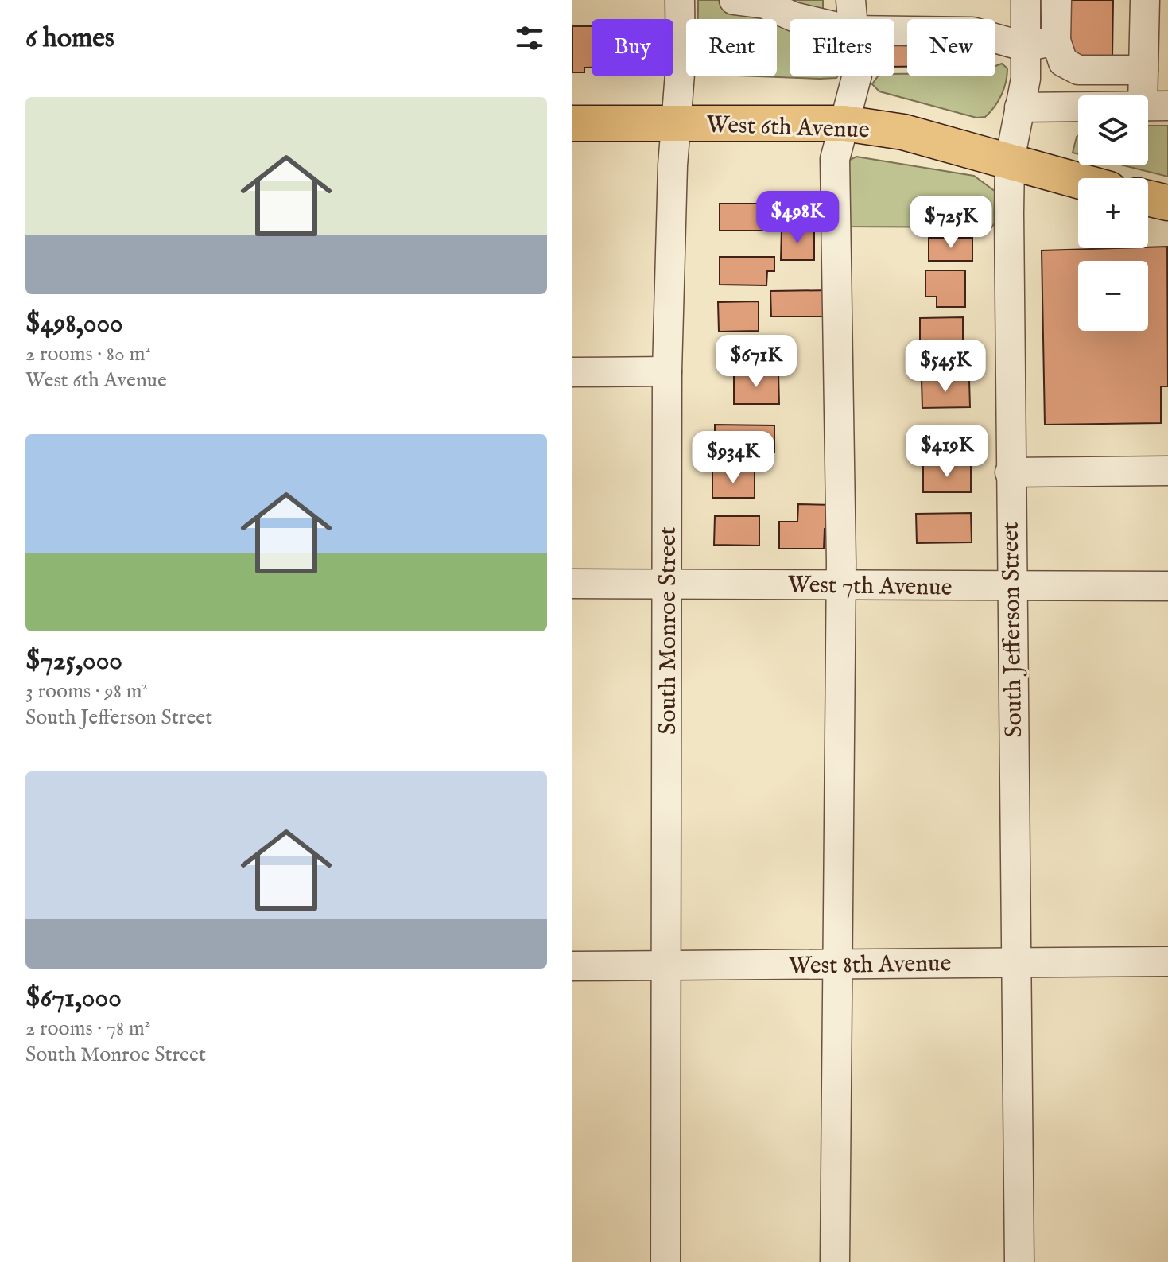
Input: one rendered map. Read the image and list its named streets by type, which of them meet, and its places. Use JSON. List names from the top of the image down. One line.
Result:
{"streets":{"highway":["West 6th Avenue"],"street":["West 7th Avenue","South Jefferson Street","South Monroe Street","West 8th Avenue"]},"crossings":[["West 6th Avenue","South Jefferson Street"],["West 6th Avenue","South Monroe Street"],["West 7th Avenue","South Jefferson Street"],["West 7th Avenue","South Monroe Street"],["South Jefferson Street","West 8th Avenue"],["South Monroe Street","West 8th Avenue"]],"page":{"heading":"6 homes","chip":["Buy","Rent","Filters","New"],"list":[{"name":"$498,000","note":"2 rooms · 80 m² · West 6th Avenue"},{"name":"$725,000","note":"3 rooms · 98 m² · South Jefferson Street"},{"name":"$671,000","note":"2 rooms · 78 m² · South Monroe Street"}],"map_buttons":["+","−"],"price":["$498K","$725K","$671K","$545K","$419K","$934K"]}}
